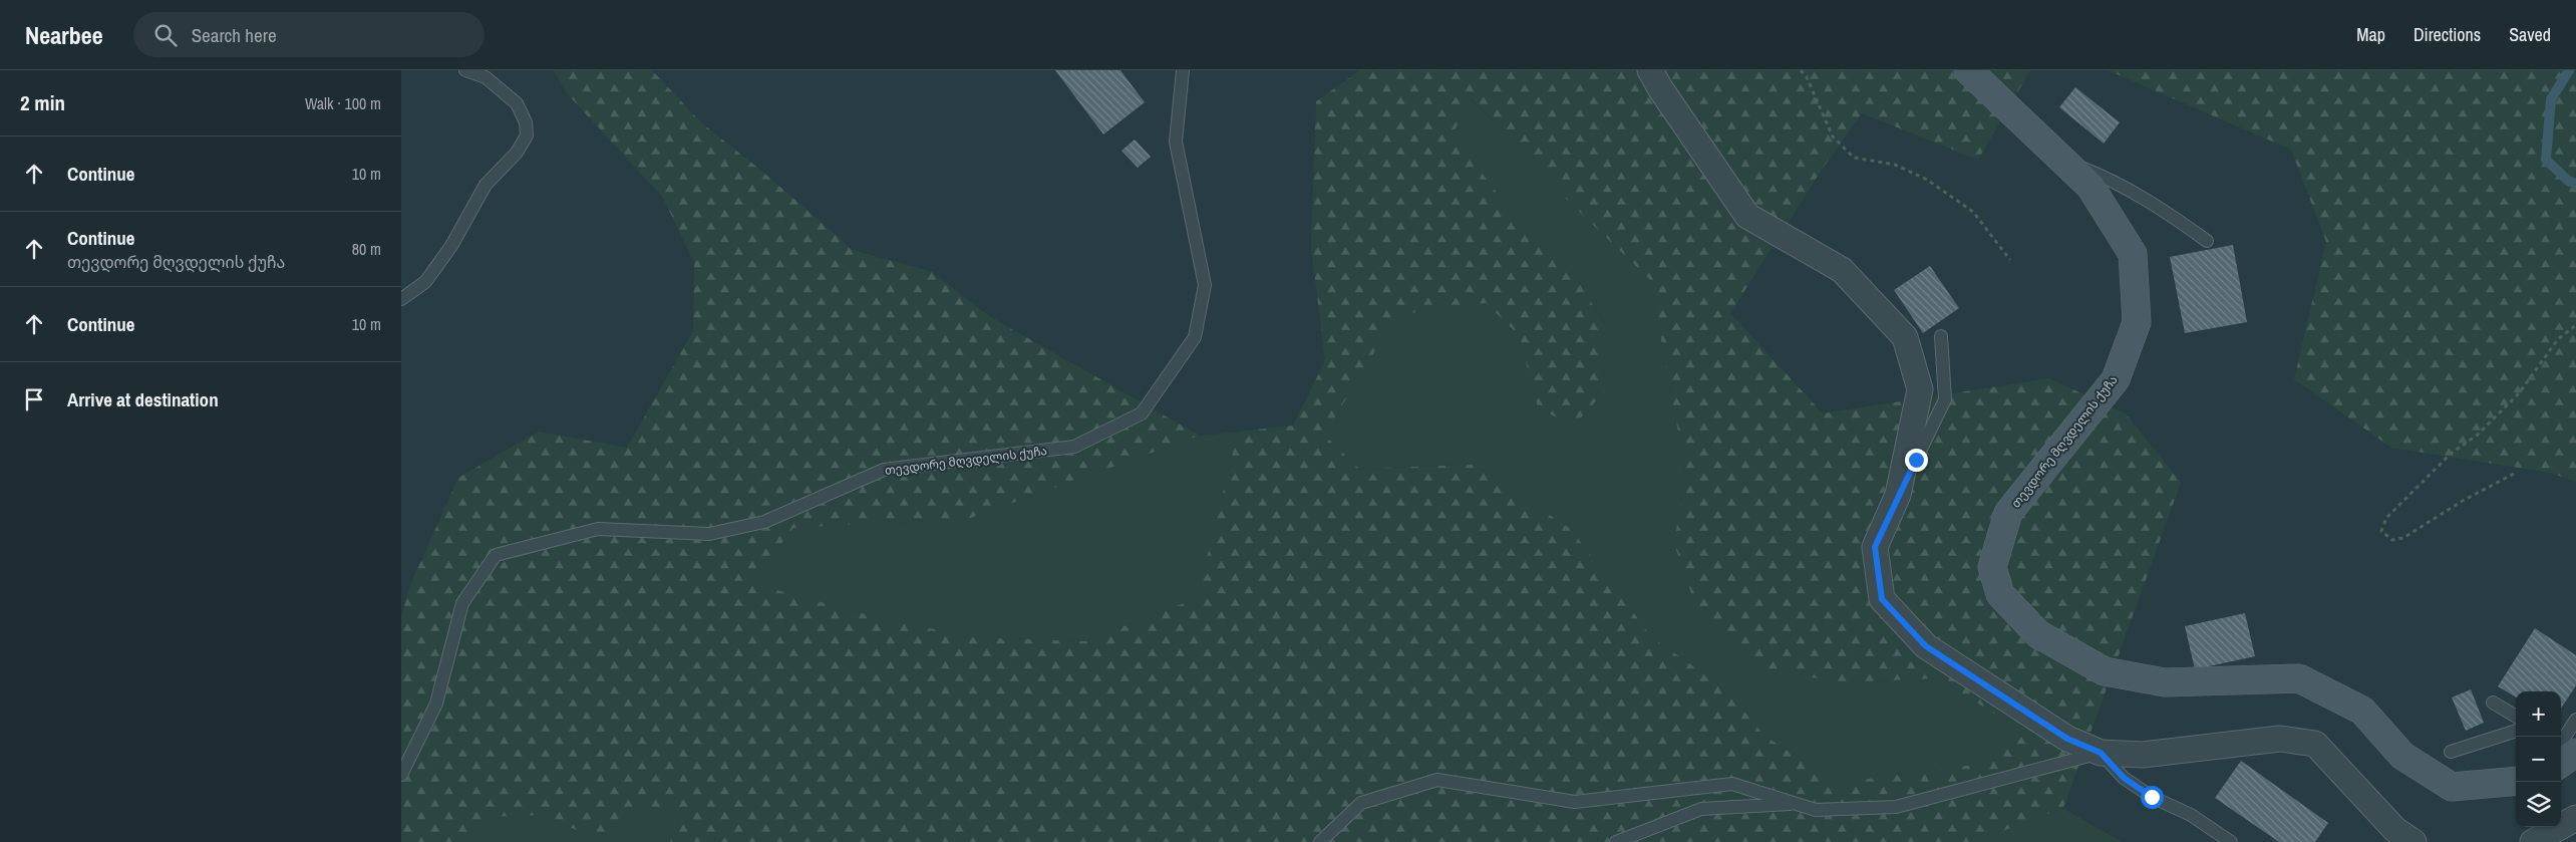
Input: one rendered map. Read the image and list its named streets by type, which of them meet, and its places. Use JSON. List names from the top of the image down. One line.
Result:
{"streets":{"street":["თევდორე მღვდელის ქუჩა"]},"page":{"header":"Nearbee","search":"Search here","nav":["Map","Directions","Saved"],"heading":["2 min","Walk · 100 m"],"list":[["Continue","10 m"],["Continue","თევდორე მღვდელის ქუჩა","80 m"],["Continue","10 m"],"Arrive at destination"],"map_buttons":["+","−"]}}
